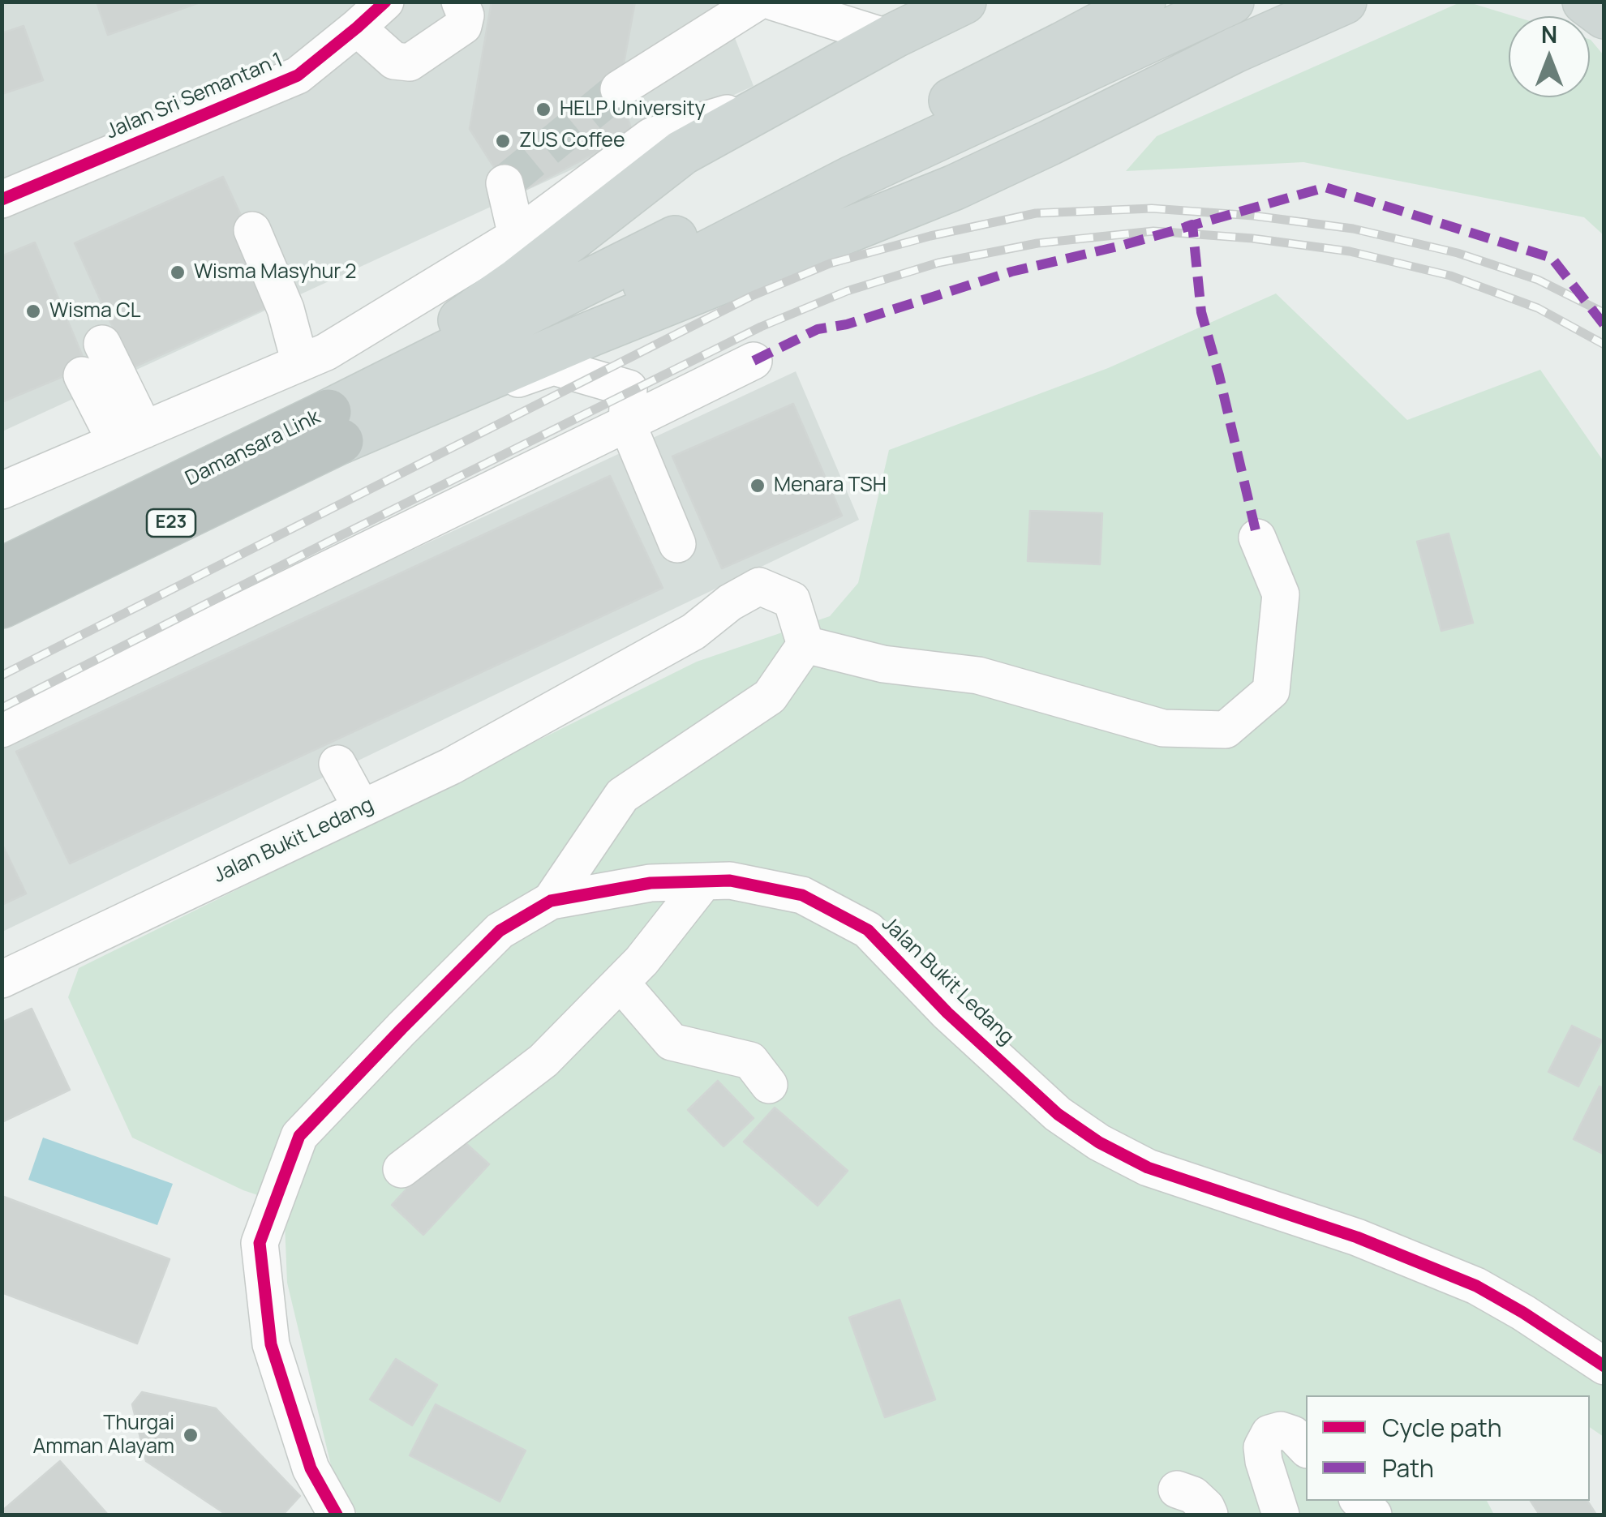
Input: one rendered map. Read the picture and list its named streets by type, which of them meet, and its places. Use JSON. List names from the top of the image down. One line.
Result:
{"streets":{"highway":["Damansara Link","E23"],"street":["Jalan Sri Semantan 1","Jalan Bukit Ledang"]},"places":["HELP University","ZUS Coffee","Wisma Masyhur 2","Wisma CL","Menara TSH","Thurgai Amman Alayam"],"legend":["Cycle path","Path"],"north":"top"}
